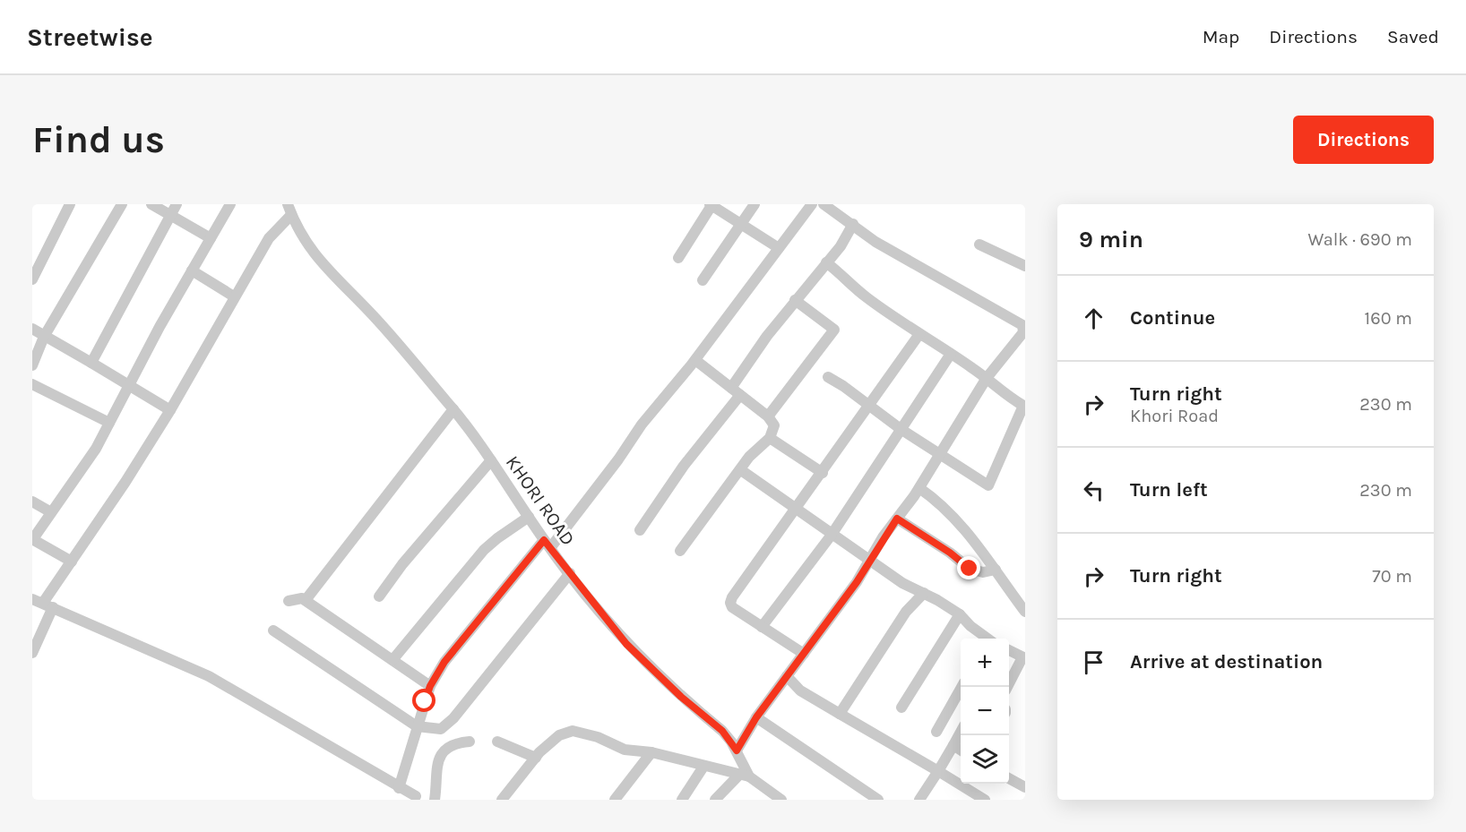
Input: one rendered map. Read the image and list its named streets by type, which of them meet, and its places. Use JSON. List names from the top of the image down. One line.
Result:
{"streets":{"street":["KHORI ROAD"]},"page":{"header":"Streetwise","nav":["Map","Directions","Saved"],"buttons":"Directions","title":"Find us","heading":["9 min","Walk · 690 m"],"list":[["Continue","160 m"],["Turn right","Khori Road","230 m"],["Turn left","230 m"],["Turn right","70 m"],"Arrive at destination"],"map_buttons":["+","−"]}}
